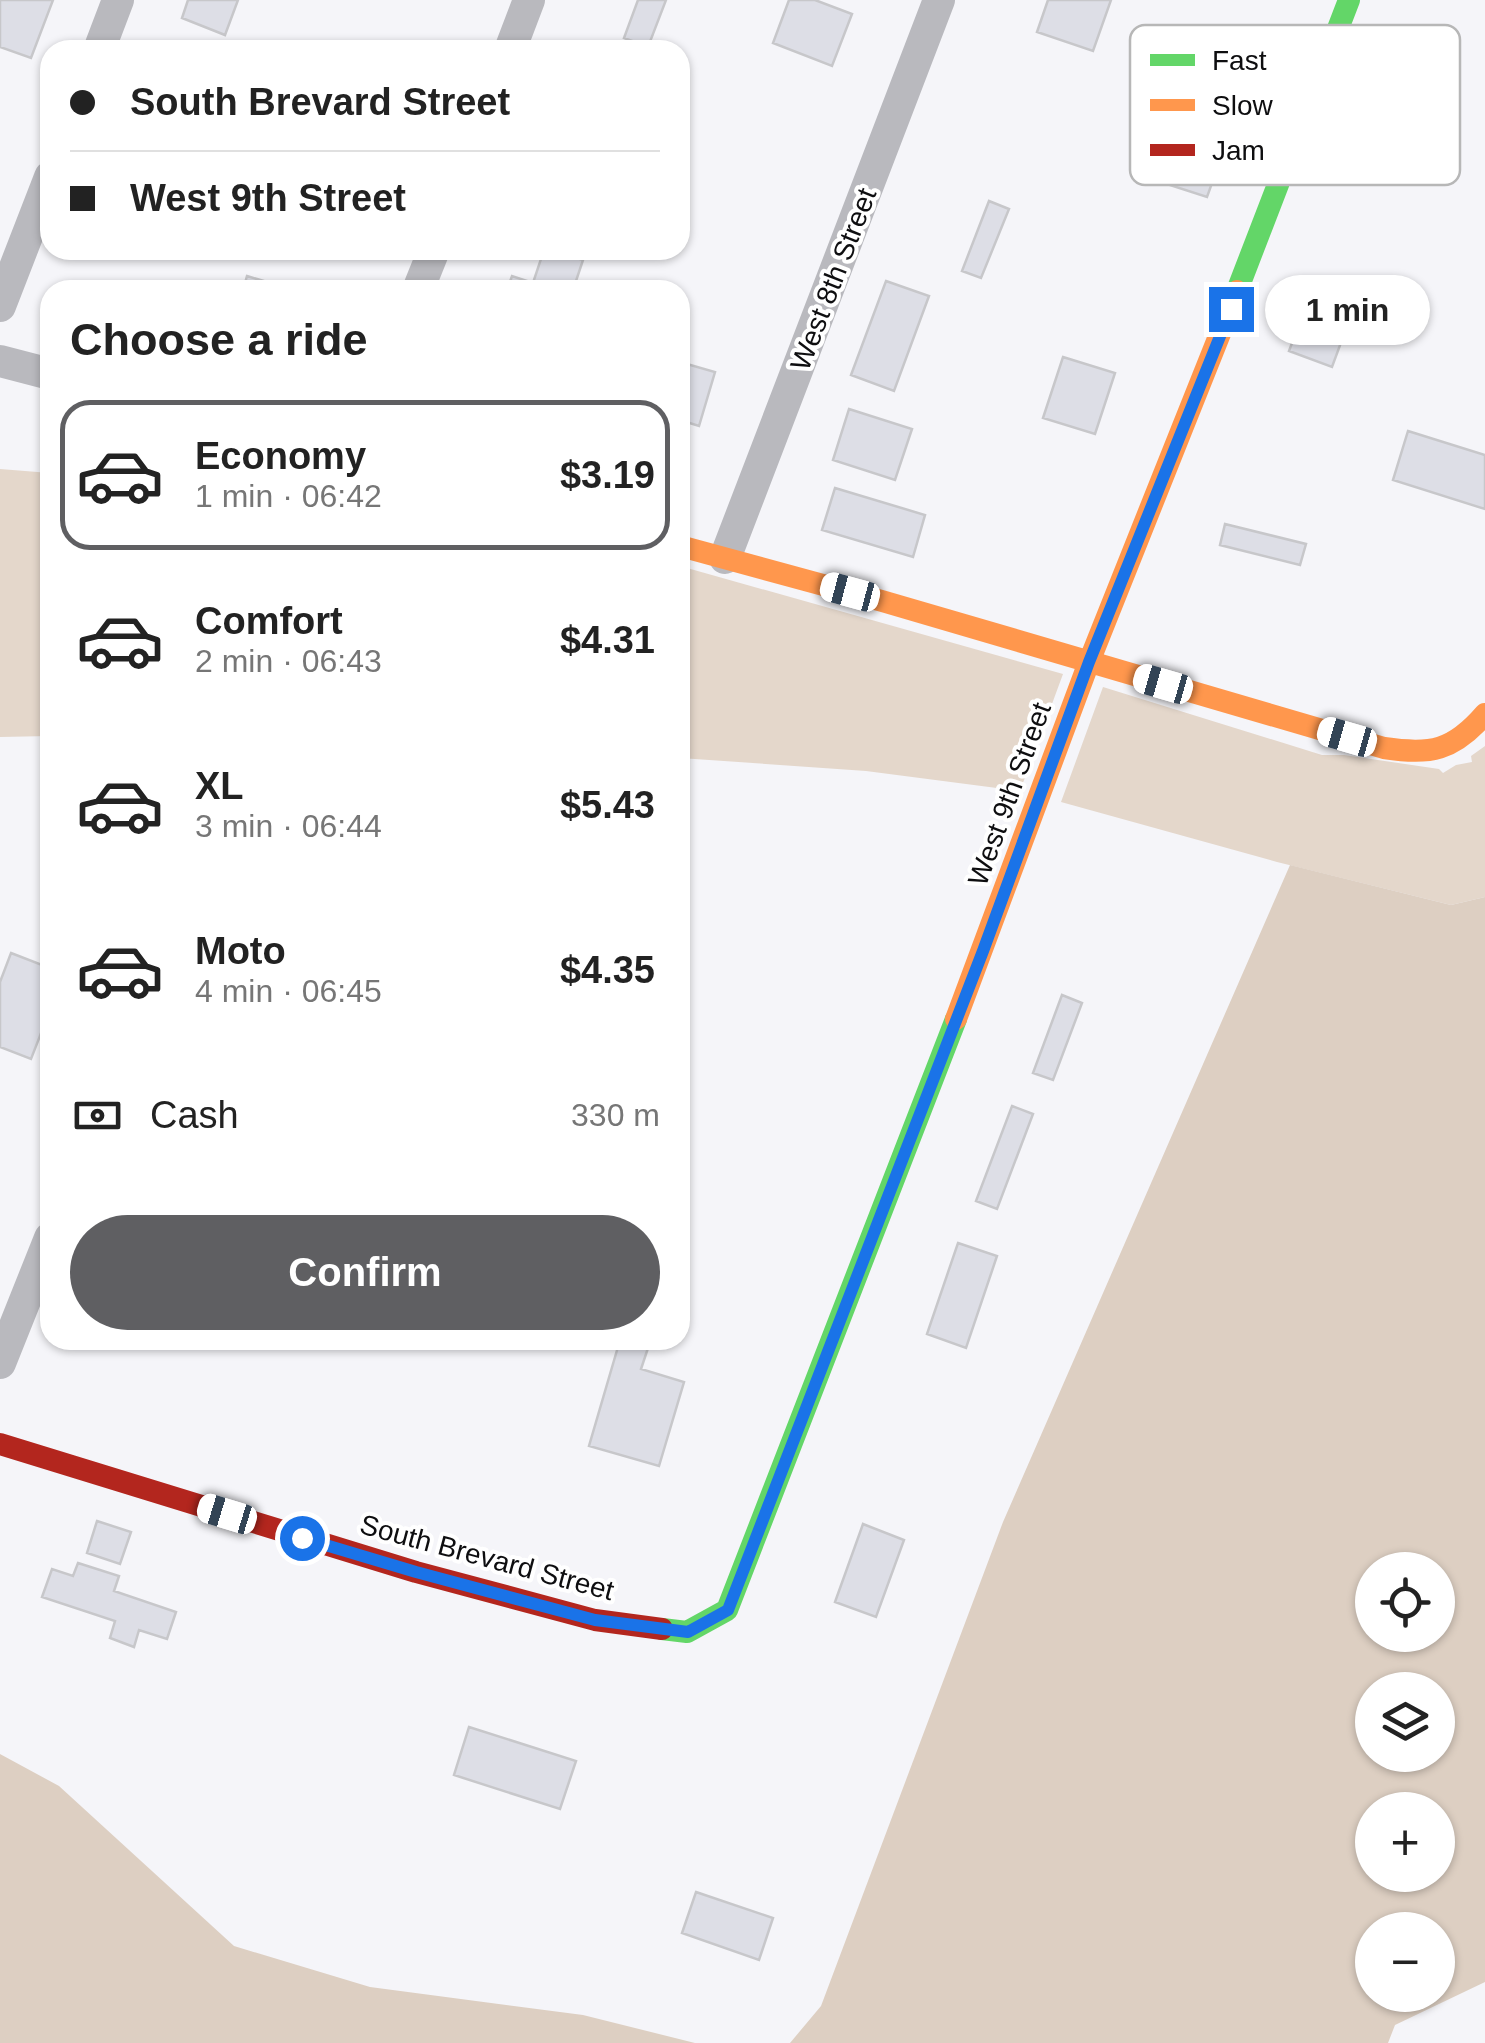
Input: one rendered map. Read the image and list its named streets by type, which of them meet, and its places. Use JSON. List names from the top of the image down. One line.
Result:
{"streets":{"street":["West 8th Street","West 9th Street","South Brevard Street"]},"crossings":[["West 9th Street","South Brevard Street"]],"legend":["Fast","Slow","Jam"],"page":{"banner":["South Brevard Street","West 9th Street"],"bubble":"1 min","heading":"Choose a ride","list":[{"name":"Economy","note":"1 min · 06:42","value":"$3.19"},{"name":"Comfort","note":"2 min · 06:43","value":"$4.31"},{"name":"XL","note":"3 min · 06:44","value":"$5.43"},{"name":"Moto","note":"4 min · 06:45","value":"$4.35"}],"pay":["Cash","330 m"],"buttons":"Confirm","map_buttons":["+","−"]}}
